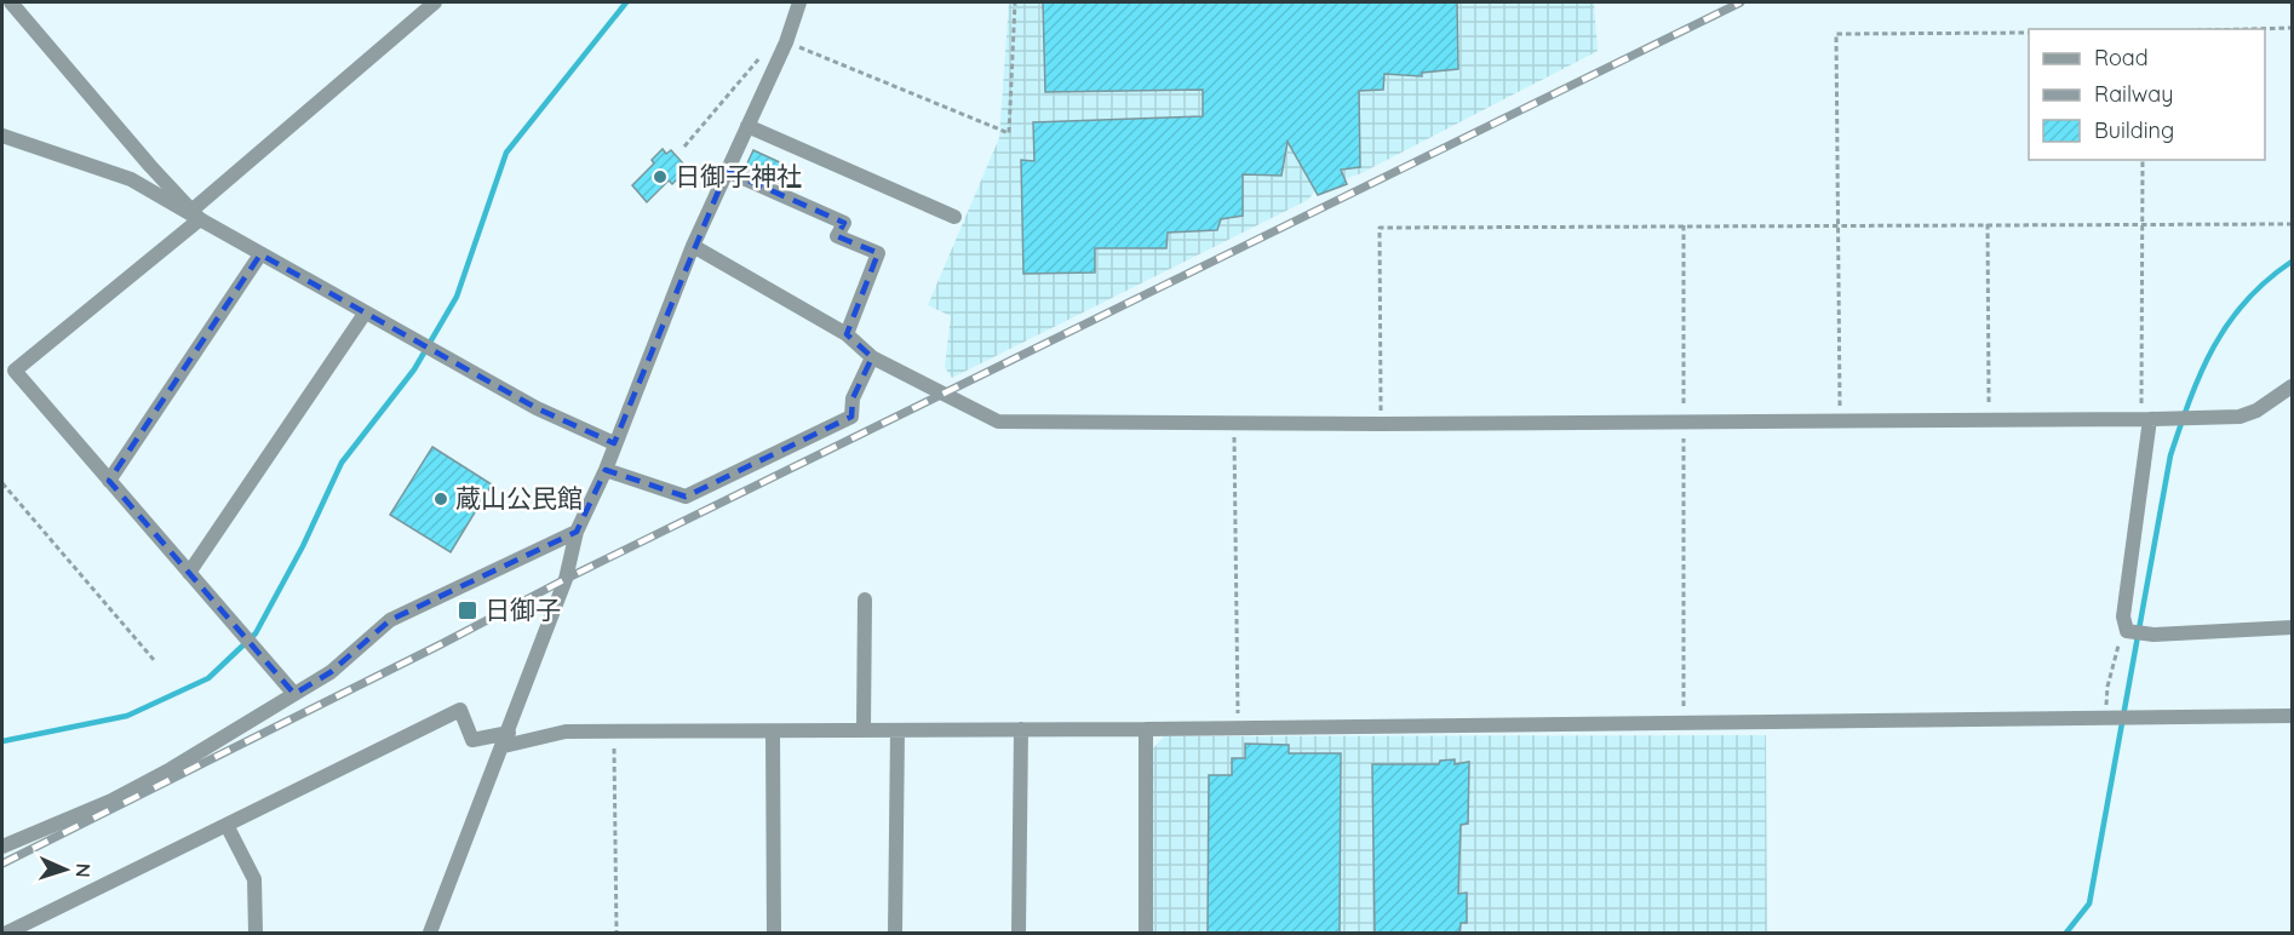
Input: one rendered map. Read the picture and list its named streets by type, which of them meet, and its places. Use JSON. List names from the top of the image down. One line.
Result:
{"places":{"other":["日御子神社","蔵山公民館"],"transit":["日御子"]},"legend":["Road","Railway","Building"],"north":"right"}
